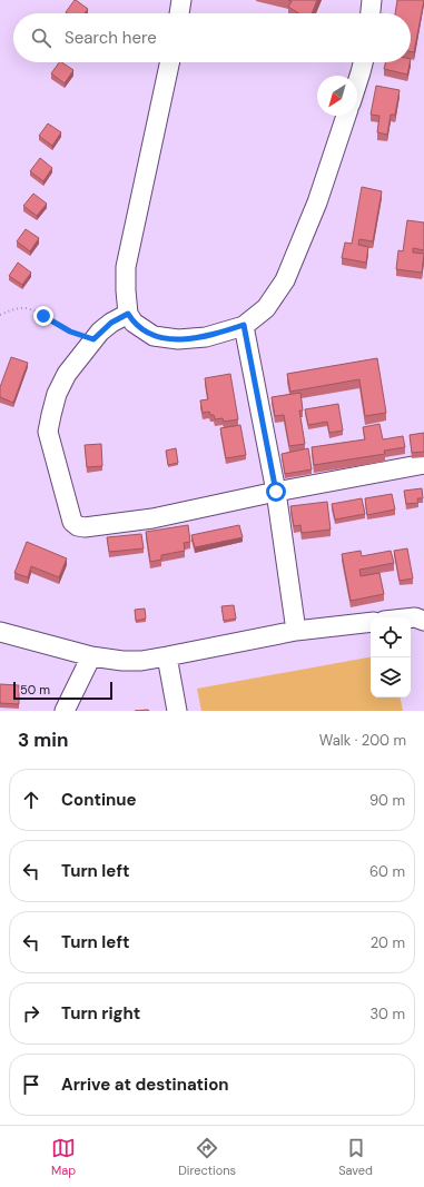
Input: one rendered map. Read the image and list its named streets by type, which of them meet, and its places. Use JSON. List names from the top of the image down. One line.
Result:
{"scale_bar":"50 m","north":"bottom left","page":{"search":"Search here","scale":"50 m","heading":["3 min","Walk · 200 m"],"list":[["Continue","90 m"],["Turn left","60 m"],["Turn left","20 m"],["Turn right","30 m"],"Arrive at destination"],"nav":["Map","Directions","Saved"]}}
